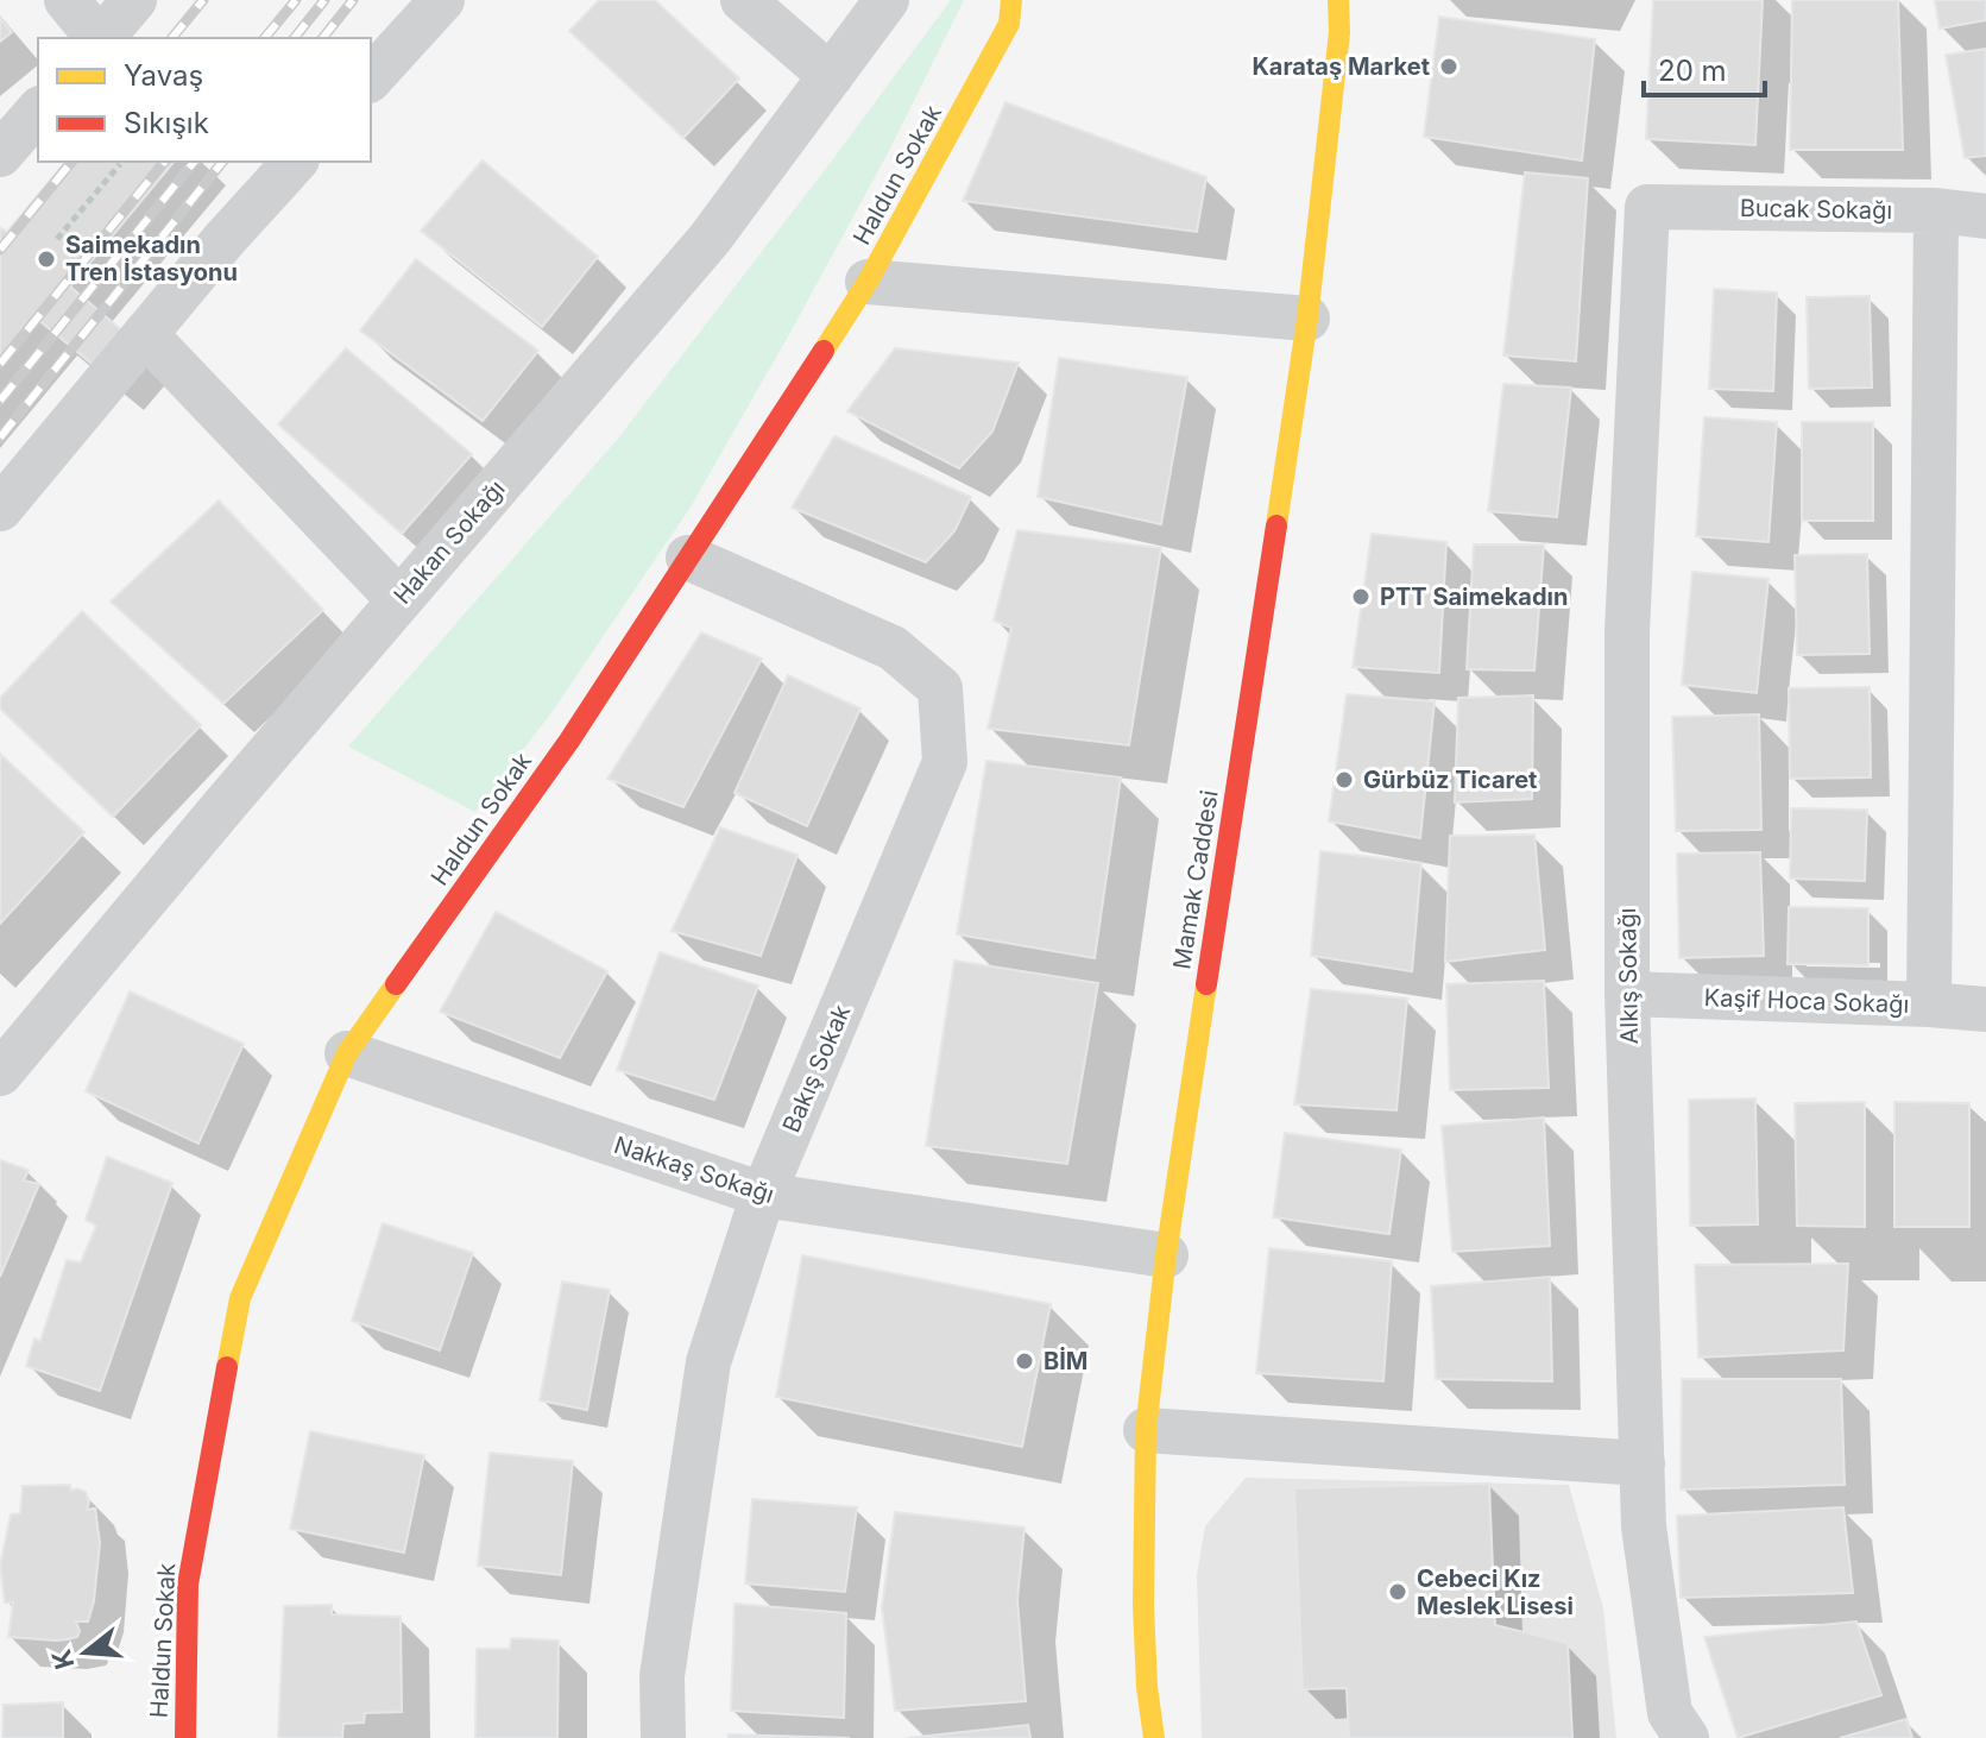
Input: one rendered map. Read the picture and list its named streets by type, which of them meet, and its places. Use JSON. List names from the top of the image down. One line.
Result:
{"streets":{"street":["Haldun Sokak","Bucak Sokağı","Hakan Sokağı","Mamak Caddesi","Alkış Sokağı","Kaşif Hoca Sokağı","Bakış Sokak","Nakkaş Sokağı"]},"crossings":[["Haldun Sokak","Bakış Sokak"],["Haldun Sokak","Nakkaş Sokağı"],["Bucak Sokağı","Alkış Sokağı"],["Mamak Caddesi","Nakkaş Sokağı"],["Alkış Sokağı","Kaşif Hoca Sokağı"],["Bakış Sokak","Nakkaş Sokağı"]],"places":["Karataş Market","Saimekadın Tren İstasyonu","PTT Saimekadın","Gürbüz Ticaret","BİM","Cebeci Kız Meslek Lisesi"],"legend":["Yavaş","Sıkışık"],"scale_bar":"20 m","north":"left"}
